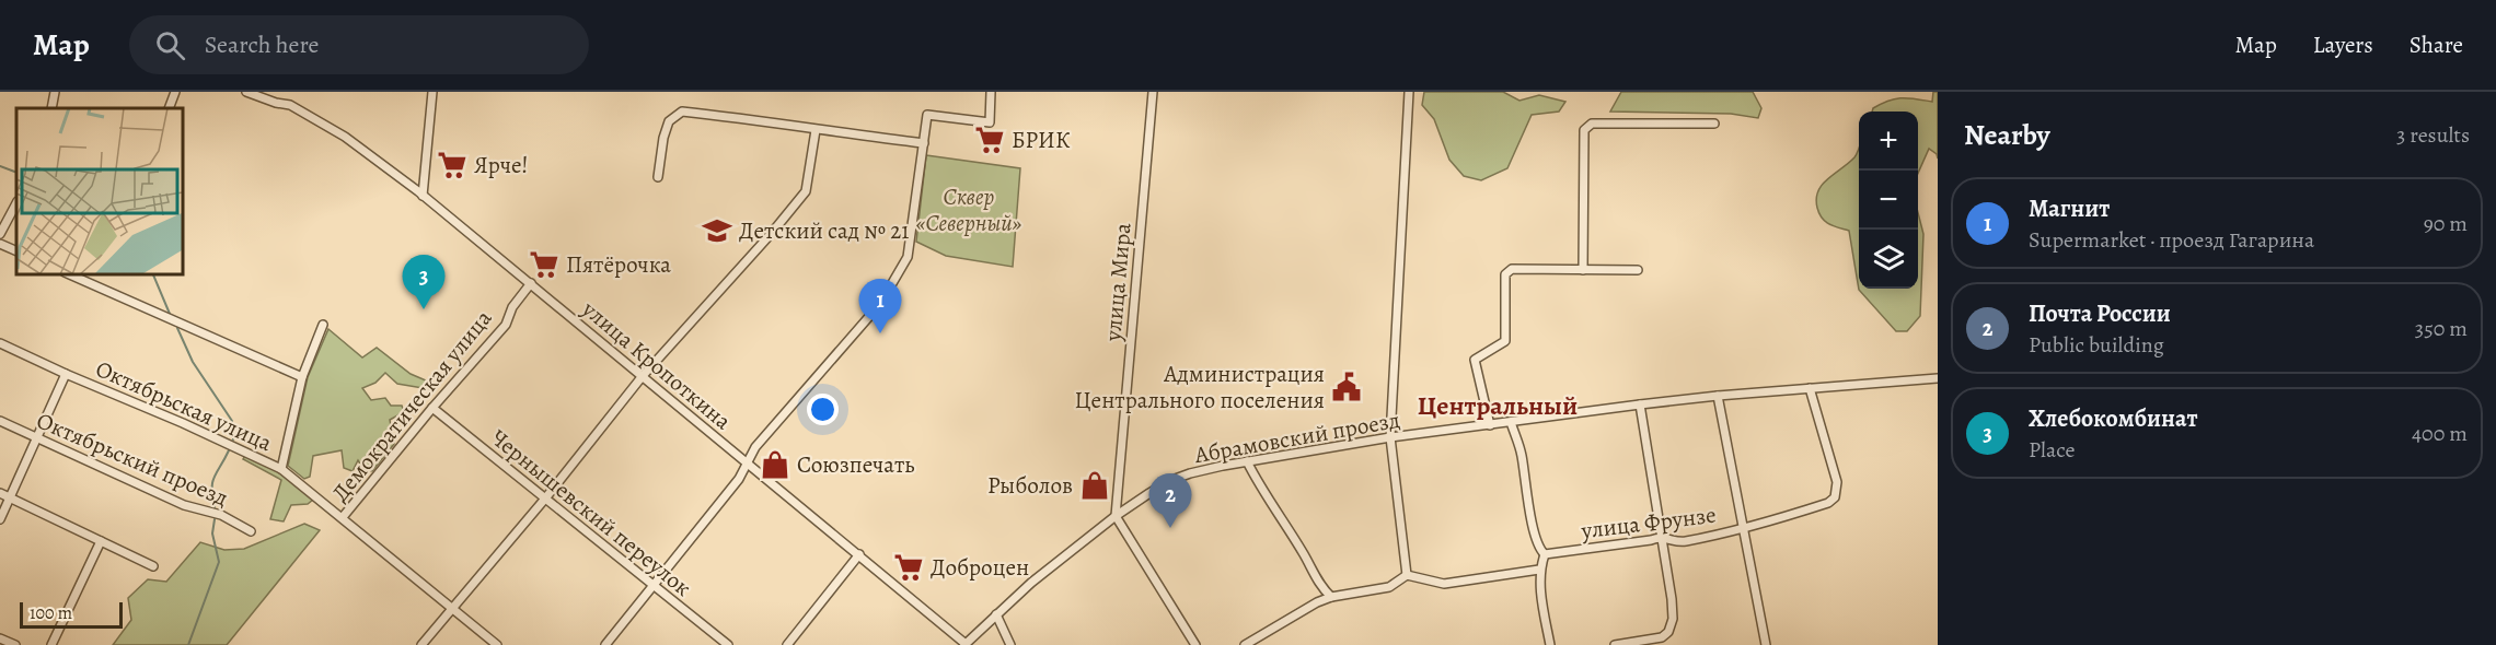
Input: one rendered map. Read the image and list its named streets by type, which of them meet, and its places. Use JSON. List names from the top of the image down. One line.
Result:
{"streets":{"street":["улица Мира","улица Кропоткина","Октябрьская улица","Демократическая улица","Абрамовский проезд","Октябрьский проезд","Чернышевский переулок","улица Фрунзе"]},"crossings":[["улица Мира","Абрамовский проезд"],["улица Кропоткина","Демократическая улица"],["улица Кропоткина","Абрамовский проезд"],["Октябрьская улица","Демократическая улица"],["Демократическая улица","Чернышевский переулок"],["Абрамовский проезд","улица Фрунзе"]],"districts":["Центральный"],"parks":["Сквер «Северный»"],"places":{"supermarket":["БРИК","Ярче!","Пятёрочка","Доброцен"],"school or university":["Детский сад № 21"],"public building":["Администрация Центрального поселения"],"shop":["Союзпечать","Рыболов"]},"scale_bar":"100 m","page":{"header":"Map","search":"Search here","nav":["Map","Layers","Share"],"heading":["Nearby","3 results"],"map_buttons":["+","−"],"list":[{"mark":"1","name":"Магнит","note":"Supermarket · проезд Гагарина","value":"90 m"},{"mark":"2","name":"Почта России","note":"Public building","value":"350 m"},{"mark":"3","name":"Хлебокомбинат","note":"Place","value":"400 m"}],"pins":["3","1","2"],"scale":"100 m"}}
